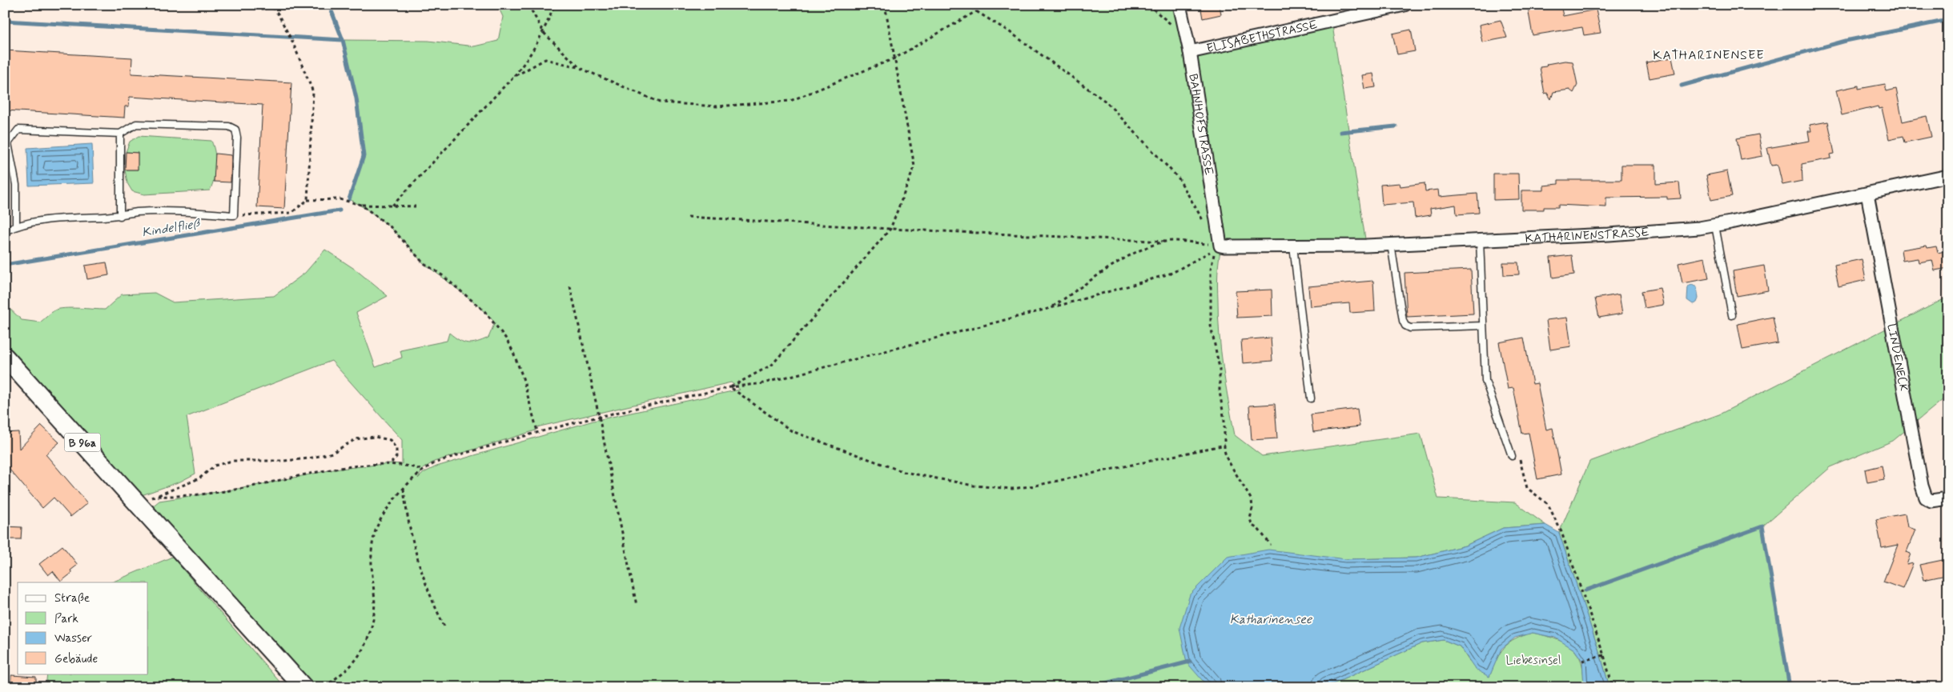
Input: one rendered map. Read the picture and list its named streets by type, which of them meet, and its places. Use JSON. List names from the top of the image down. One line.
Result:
{"streets":{"main road":["B 96a"],"street":["ELISABETHSTRASSE","BAHNHOFSTRASSE","KATHARINENSTRASSE","LINDENECK"]},"crossings":[["ELISABETHSTRASSE","BAHNHOFSTRASSE"],["BAHNHOFSTRASSE","KATHARINENSTRASSE"],["KATHARINENSTRASSE","LINDENECK"]],"districts":["KATHARINENSEE"],"water":["Kindelfließ","Katharinensee"],"parks":["Liebesinsel"],"legend":["Straße","Park","Wasser","Gebäude"]}
